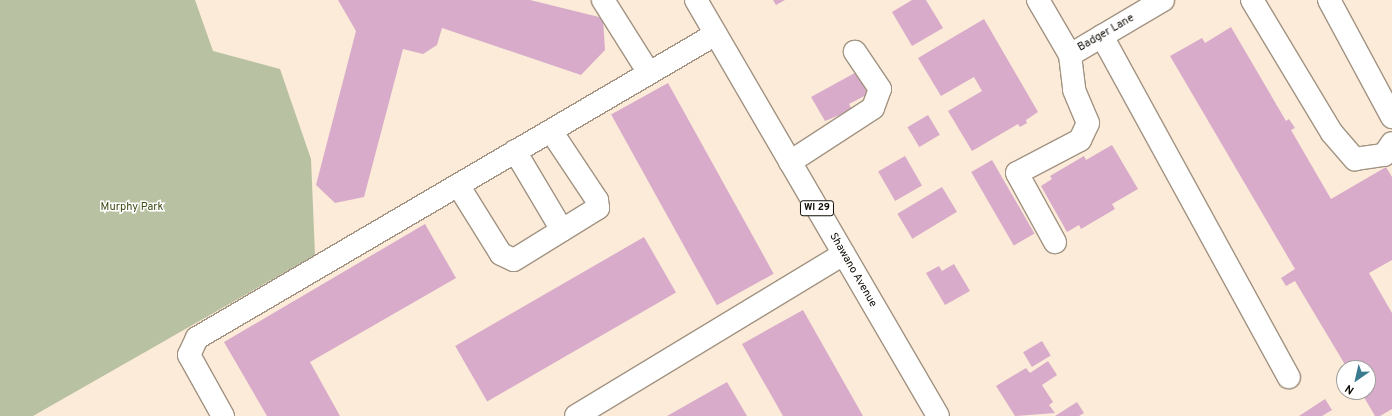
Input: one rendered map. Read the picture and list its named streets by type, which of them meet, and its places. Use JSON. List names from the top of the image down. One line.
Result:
{"streets":{"main road":["Badger Lane","WI 29","Shawano Avenue"]},"parks":["Murphy Park"],"north":"bottom left"}
